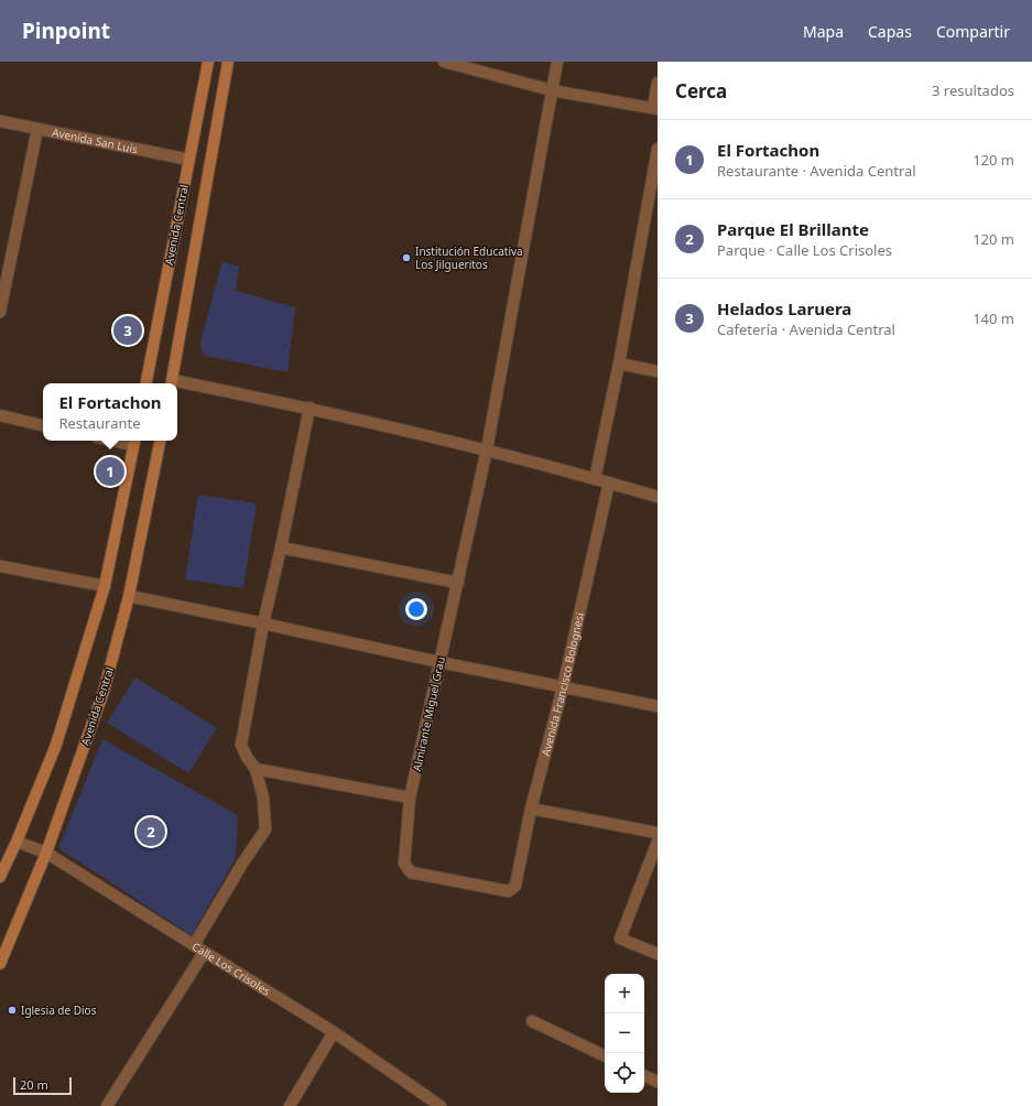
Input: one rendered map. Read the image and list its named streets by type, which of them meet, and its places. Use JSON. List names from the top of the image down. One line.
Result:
{"streets":{"main road":["Avenida Central"],"street":["Avenida San Luis","Avenida Francisco Bolognesi","Almirante Miguel Grau","Calle Los Crisoles"]},"crossings":[["Avenida San Luis","Avenida Central"],["Avenida Central","Calle Los Crisoles"],["Avenida Francisco Bolognesi","Almirante Miguel Grau"]],"places":["Institución Educativa Los Jilgueritos","Iglesia de Dios"],"scale_bar":"20 m","page":{"header":"Pinpoint","nav":["Mapa","Capas","Compartir"],"heading":["Cerca","3 resultados"],"list":[{"mark":"1","name":"El Fortachon","note":"Restaurante · Avenida Central","value":"120 m"},{"mark":"2","name":"Parque El Brillante","note":"Parque · Calle Los Crisoles","value":"120 m"},{"mark":"3","name":"Helados Laruera","note":"Cafetería · Avenida Central","value":"140 m"}],"pins":["3","1","2"],"popup":["El Fortachon","Restaurante"],"map_buttons":["+","−"],"scale":"20 m"}}
